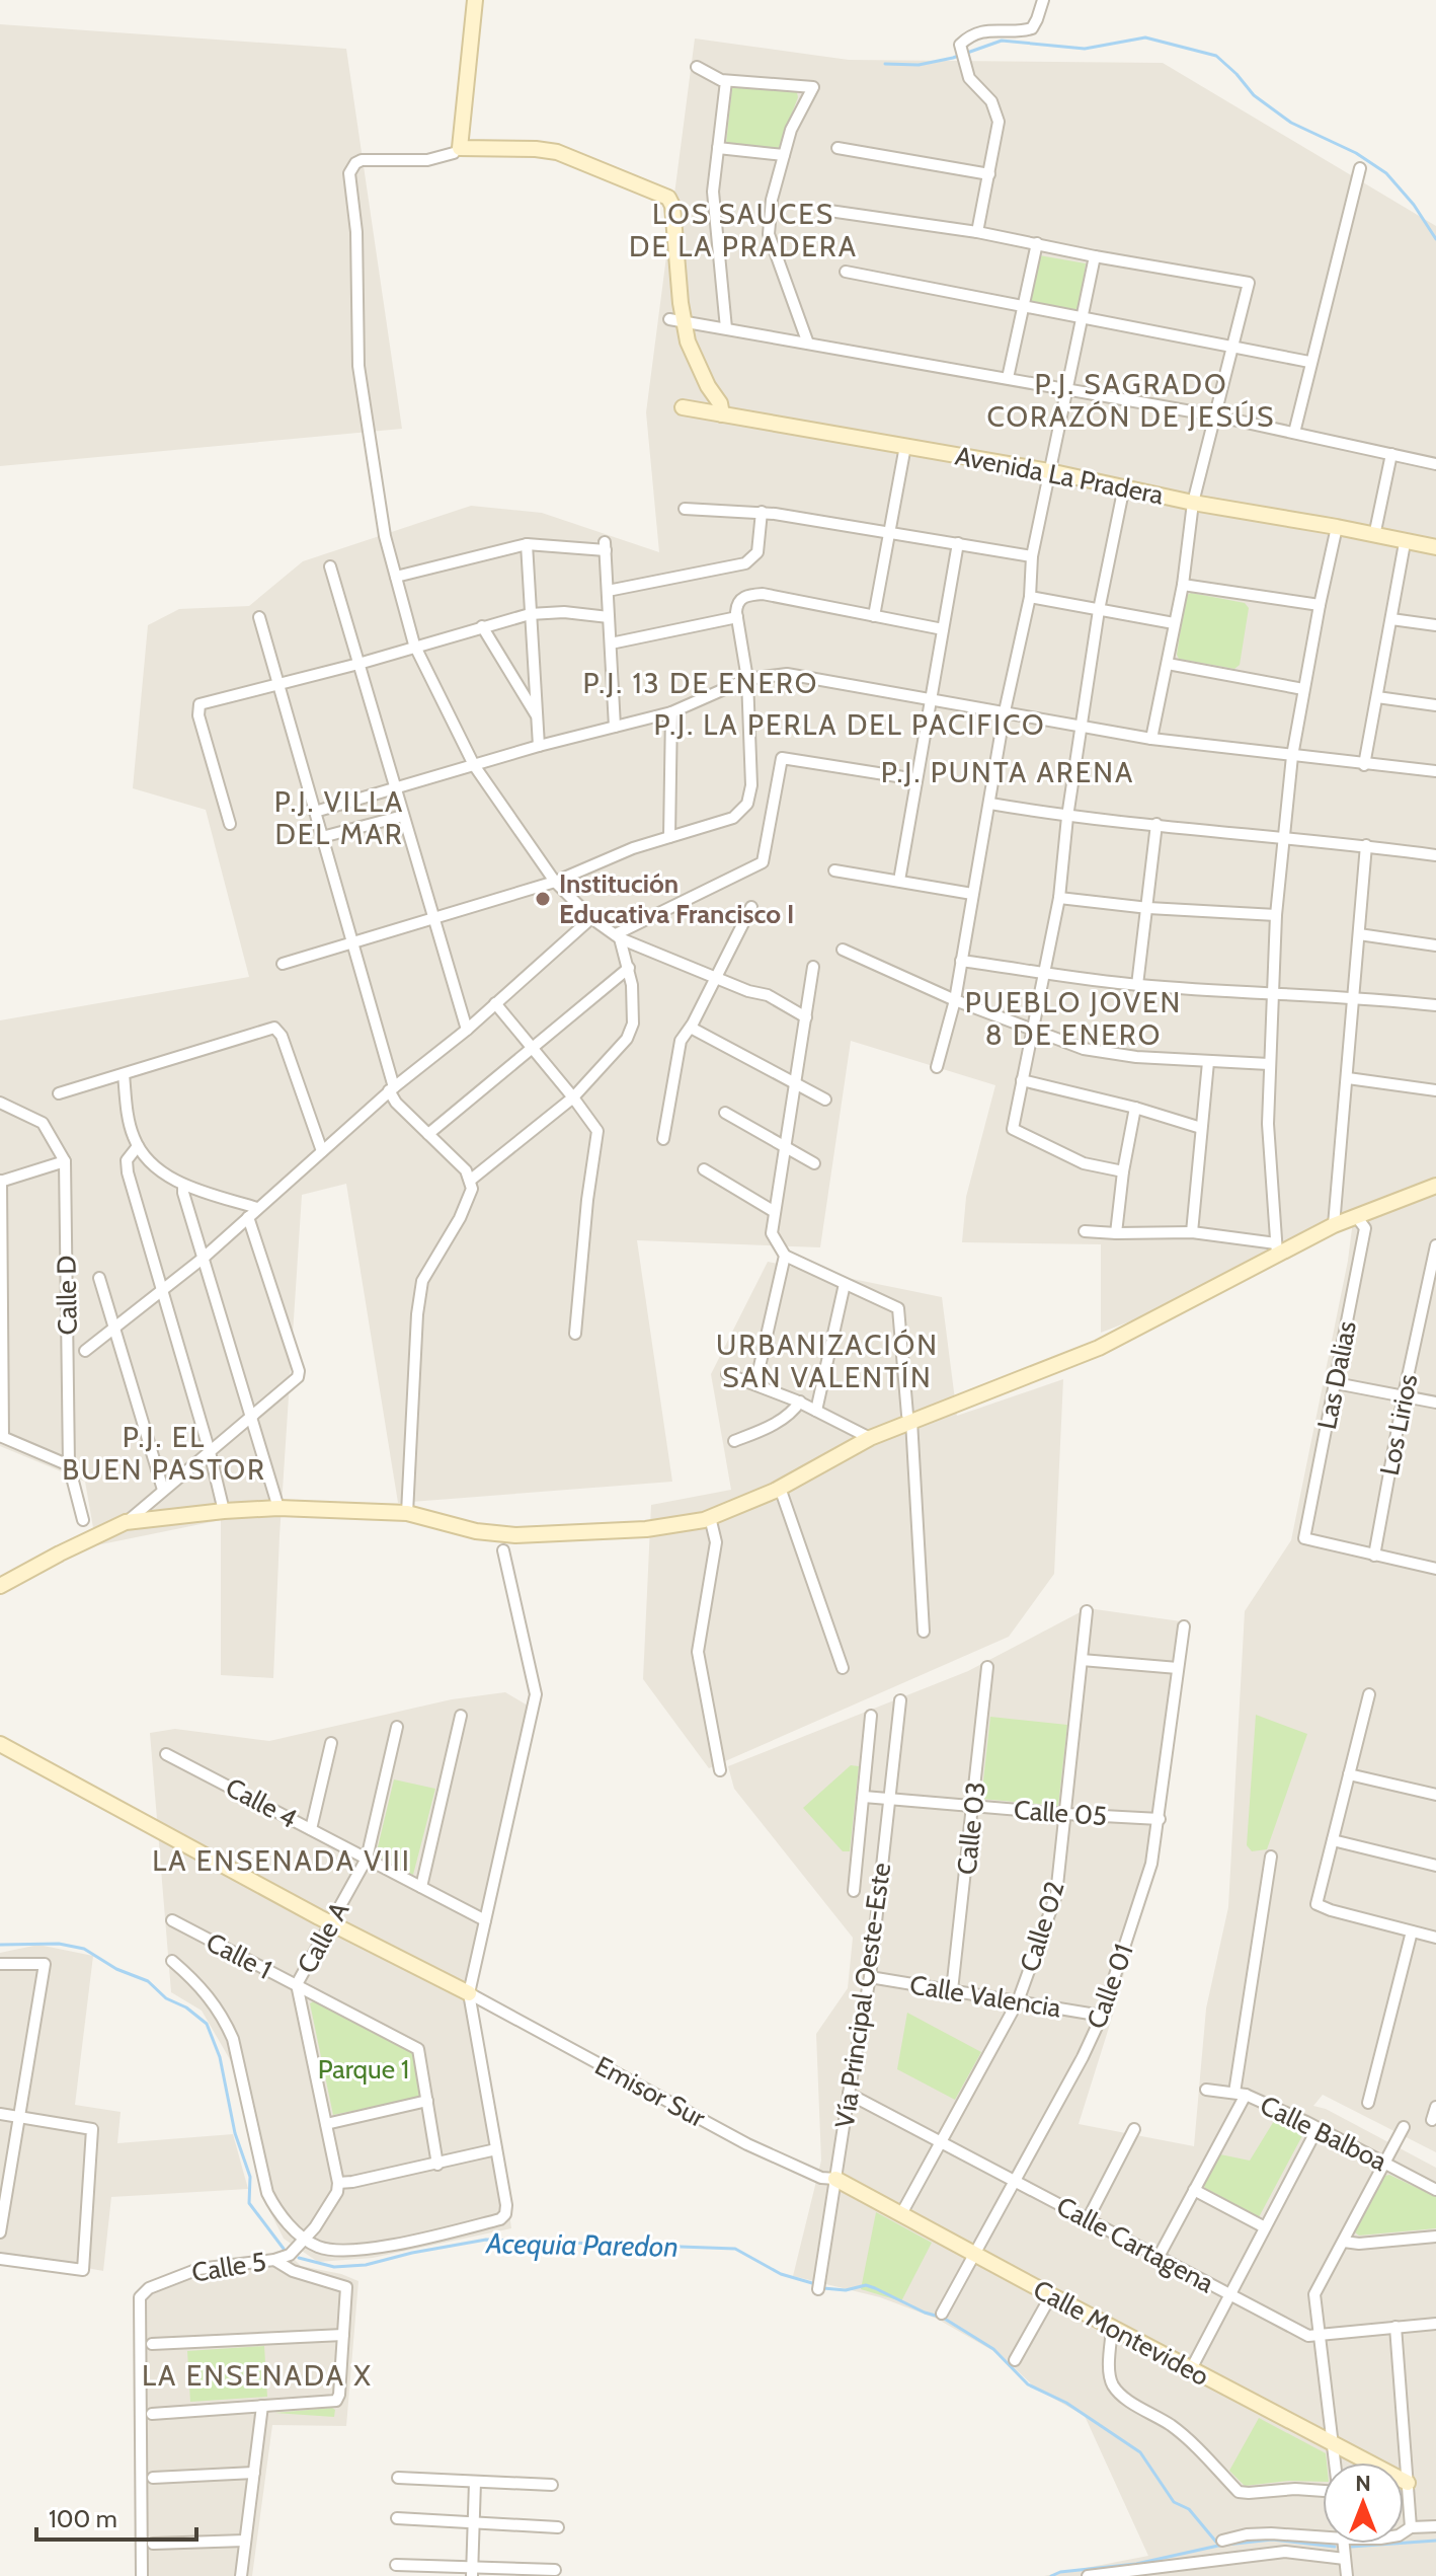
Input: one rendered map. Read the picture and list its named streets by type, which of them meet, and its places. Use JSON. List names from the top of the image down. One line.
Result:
{"streets":{"street":["Avenida La Pradera","Calle D","Las Dalias","Los Lirios","Calle 4","Calle 05","Calle 03","Calle 02","Calle A","Calle 1","Calle 01","Vía Principal Oeste-Este","Calle Valencia","Emisor Sur","Calle Balboa","Calle Cartagena","Calle 5","Calle Montevideo"]},"crossings":[["Las Dalias","Los Lirios"],["Calle 4","Calle A"],["Calle 05","Calle 03"],["Calle 05","Calle 02"],["Calle 05","Calle 01"],["Calle 05","Vía Principal Oeste-Este"],["Calle 03","Calle Valencia"],["Calle 02","Calle Valencia"],["Calle 02","Calle Cartagena"],["Calle 02","Calle Montevideo"],["Calle A","Calle 1"],["Calle 01","Calle Valencia"],["Calle 01","Calle Cartagena"],["Calle 01","Calle Montevideo"],["Vía Principal Oeste-Este","Calle Valencia"],["Vía Principal Oeste-Este","Emisor Sur"],["Vía Principal Oeste-Este","Calle Cartagena"],["Vía Principal Oeste-Este","Calle Montevideo"],["Emisor Sur","Calle Montevideo"]],"districts":["LOS SAUCES DE LA PRADERA","P.J. SAGRADO CORAZÓN DE JESÚS","P.J. 13 DE ENERO","P.J. LA PERLA DEL PACIFICO","P.J. PUNTA ARENA","P.J. VILLA DEL MAR","PUEBLO JOVEN 8 DE ENERO","URBANIZACIÓN SAN VALENTÍN","P.J. EL BUEN PASTOR","LA ENSENADA VIII","LA ENSENADA X"],"water":["Acequia Paredon"],"parks":["Parque 1"],"places":["Institución Educativa Francisco I"],"scale_bar":"100 m","north":"top"}
